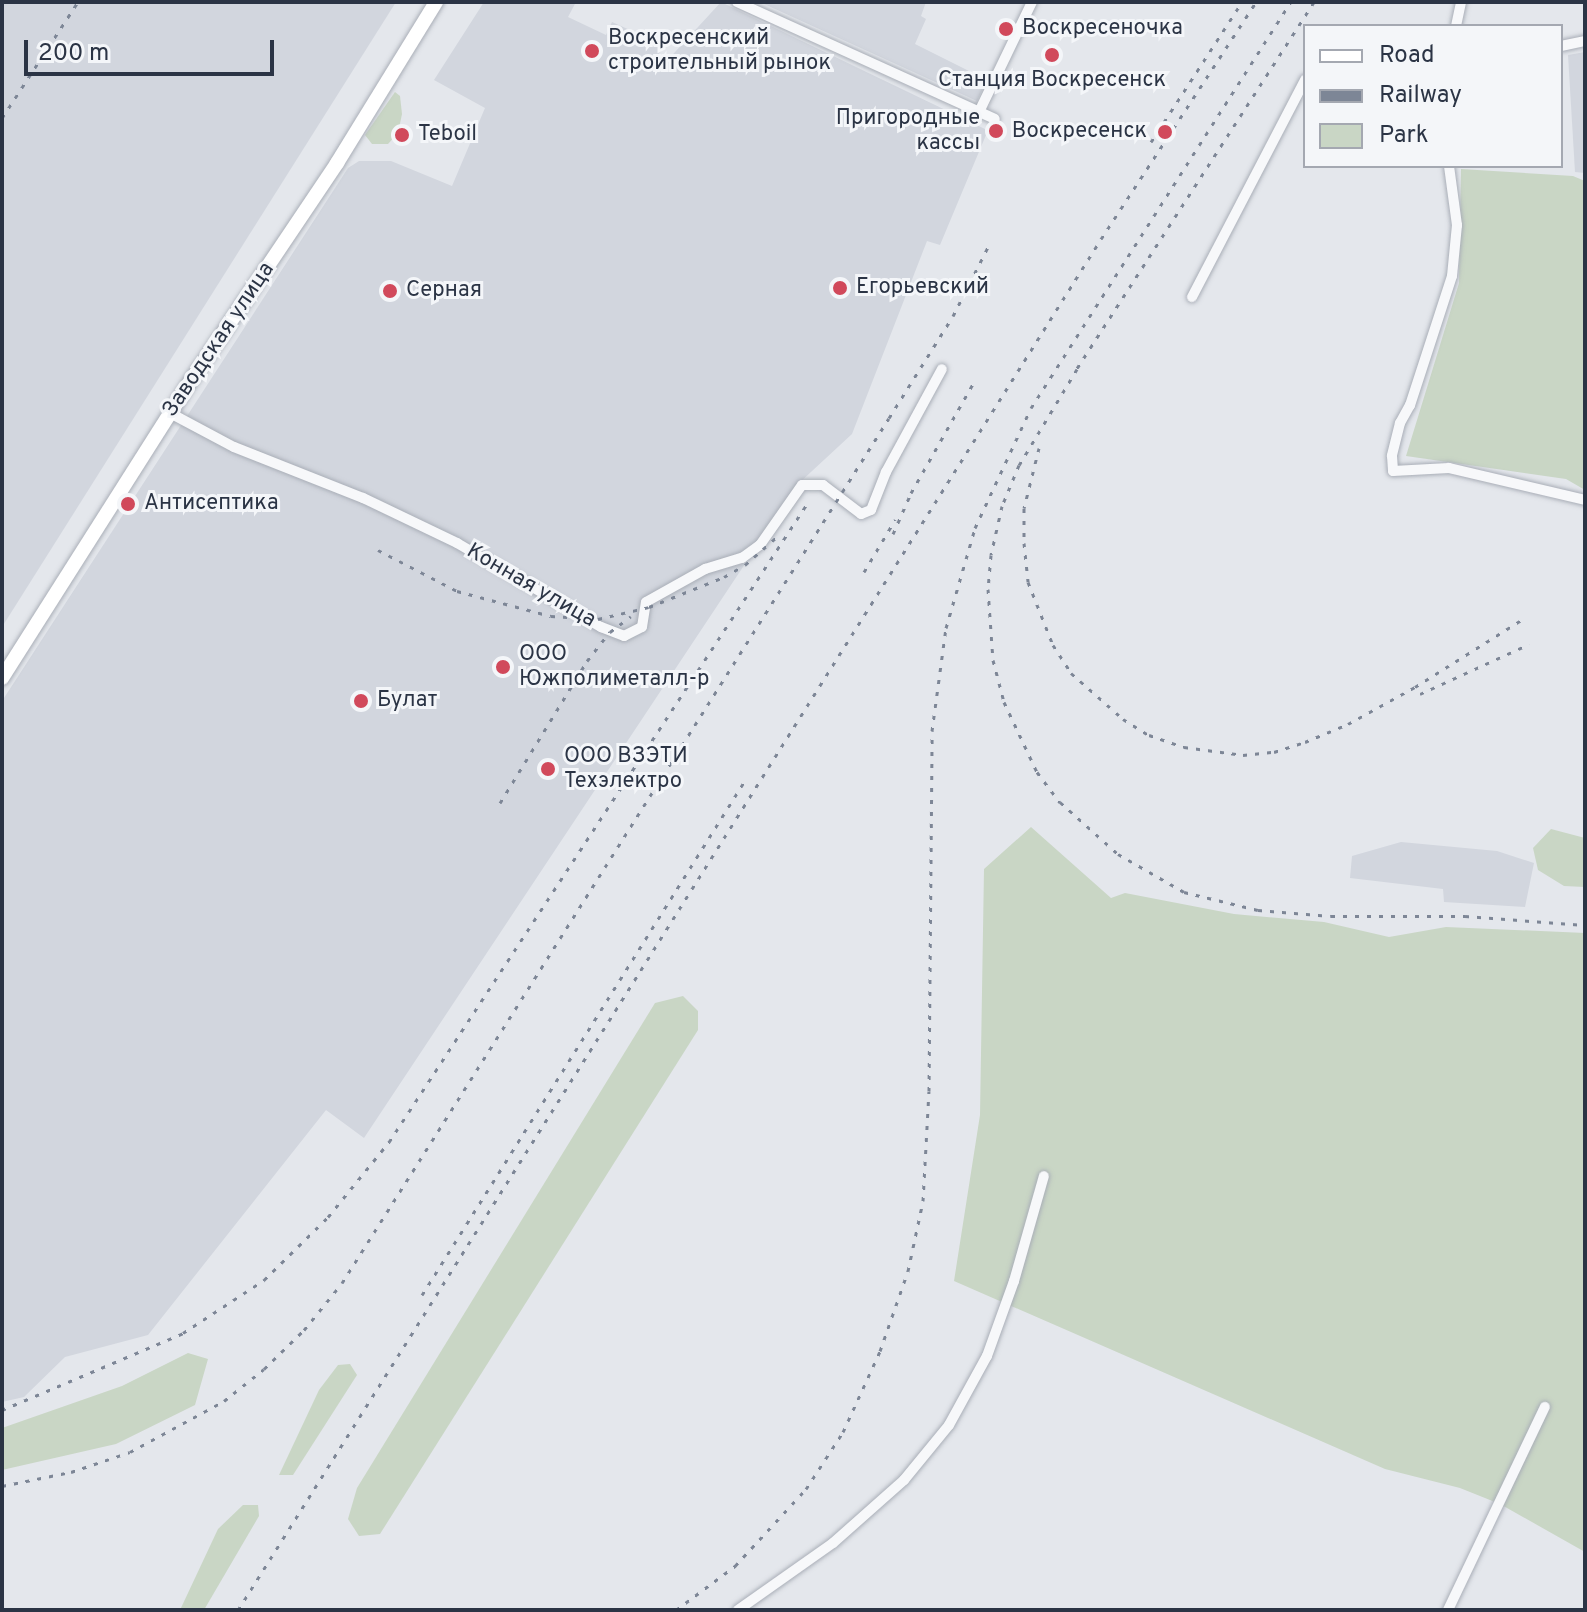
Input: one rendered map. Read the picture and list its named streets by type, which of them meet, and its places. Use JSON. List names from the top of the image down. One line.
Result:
{"streets":{"street":["Заводская улица","Конная улица"]},"crossings":[["Заводская улица","Конная улица"]],"places":["Воскресеночка","Воскресенский строительный рынок","Станция Воскресенск","Пригородные кассы","Воскресенск","Teboil","Егорьевский","Серная","Антисептика","ООО Южполиметалл-р","Булат","ООО ВЗЭТИ Техэлектро"],"legend":["Road","Railway","Park"],"scale_bar":"200 m"}
